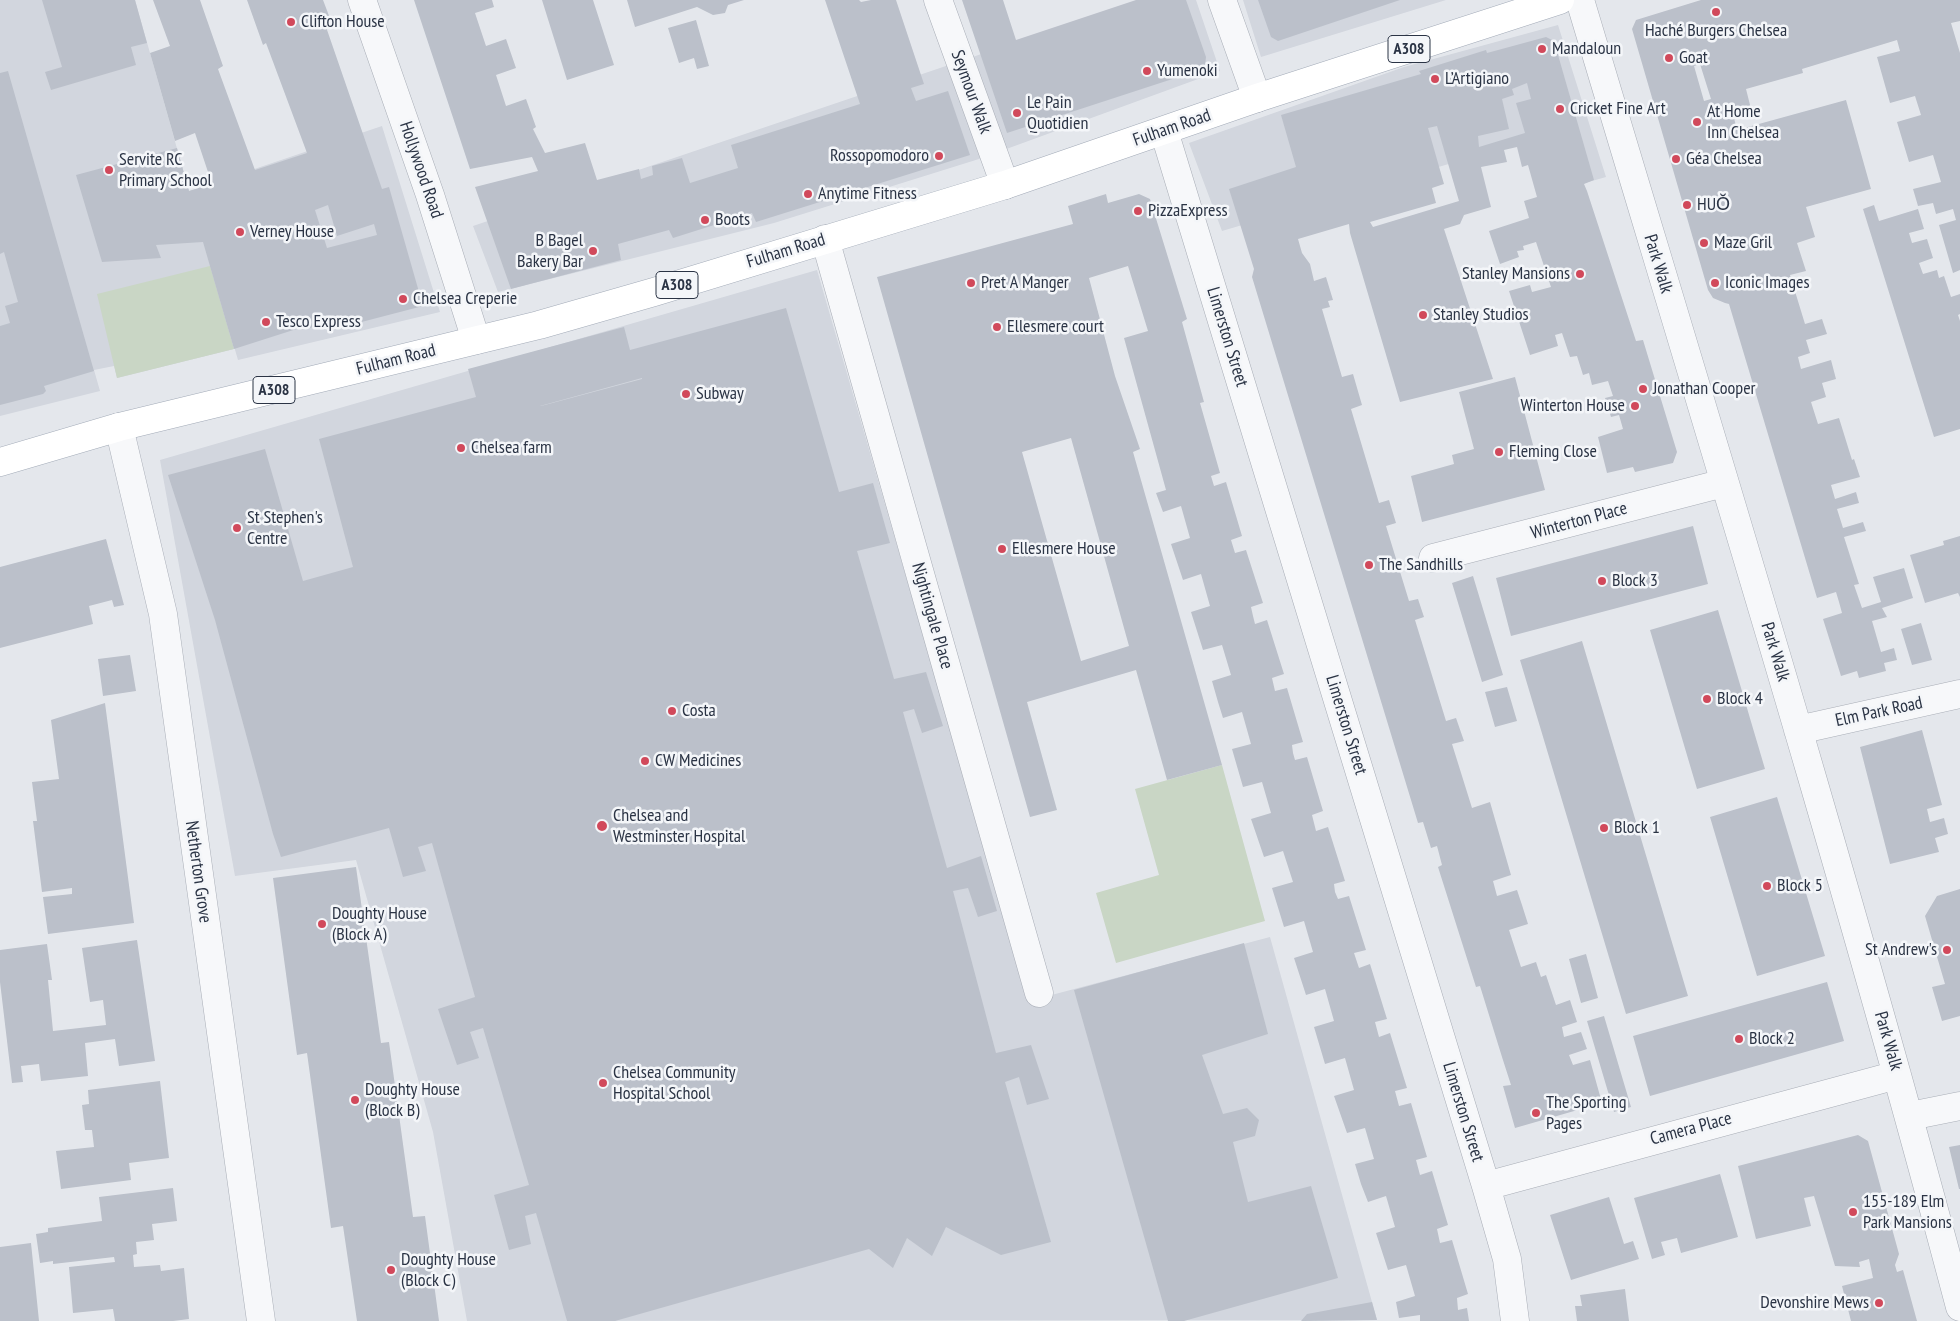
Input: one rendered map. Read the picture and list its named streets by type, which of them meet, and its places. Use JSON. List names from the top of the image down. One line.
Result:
{"streets":{"main road":["A308","Fulham Road"],"street":["Seymour Walk","Hollywood Road","Park Walk","Limerston Street","Winterton Place","Nightingale Place","Elm Park Road","Netherton Grove","Camera Place"]},"crossings":[["Seymour Walk","Fulham Road"],["Fulham Road","Hollywood Road"],["Fulham Road","Limerston Street"],["Fulham Road","Nightingale Place"],["Fulham Road","Netherton Grove"],["Park Walk","Winterton Place"],["Park Walk","Elm Park Road"],["Park Walk","Camera Place"],["Limerston Street","Camera Place"]],"places":["Haché Burgers Chelsea","Clifton House","Mandaloun","Goat","Yumenoki","L’Artigiano","Cricket Fine Art","Le Pain Quotidien","At Home Inn Chelsea","Rossopomodoro","Géa Chelsea","Servite RC Primary School","Anytime Fitness","HUŎ","PizzaExpress","Boots","Verney House","Maze Gril","B Bagel Bakery Bar","Stanley Mansions","Pret A Manger","Iconic Images","Chelsea Creperie","Stanley Studios","Tesco Express","Ellesmere court","Jonathan Cooper","Subway","Winterton House","Chelsea farm","Fleming Close","St Stephen's Centre","Ellesmere House","The Sandhills","Block 3","Block 4","Costa","CW Medicines","Chelsea and Westminster Hospital","Block 1","Block 5","Doughty House (Block A)","St Andrew's","Block 2","Chelsea Community Hospital School","Doughty House (Block B)","The Sporting Pages","155-189 Elm Park Mansions","Doughty House (Block C)","Devonshire Mews"]}
